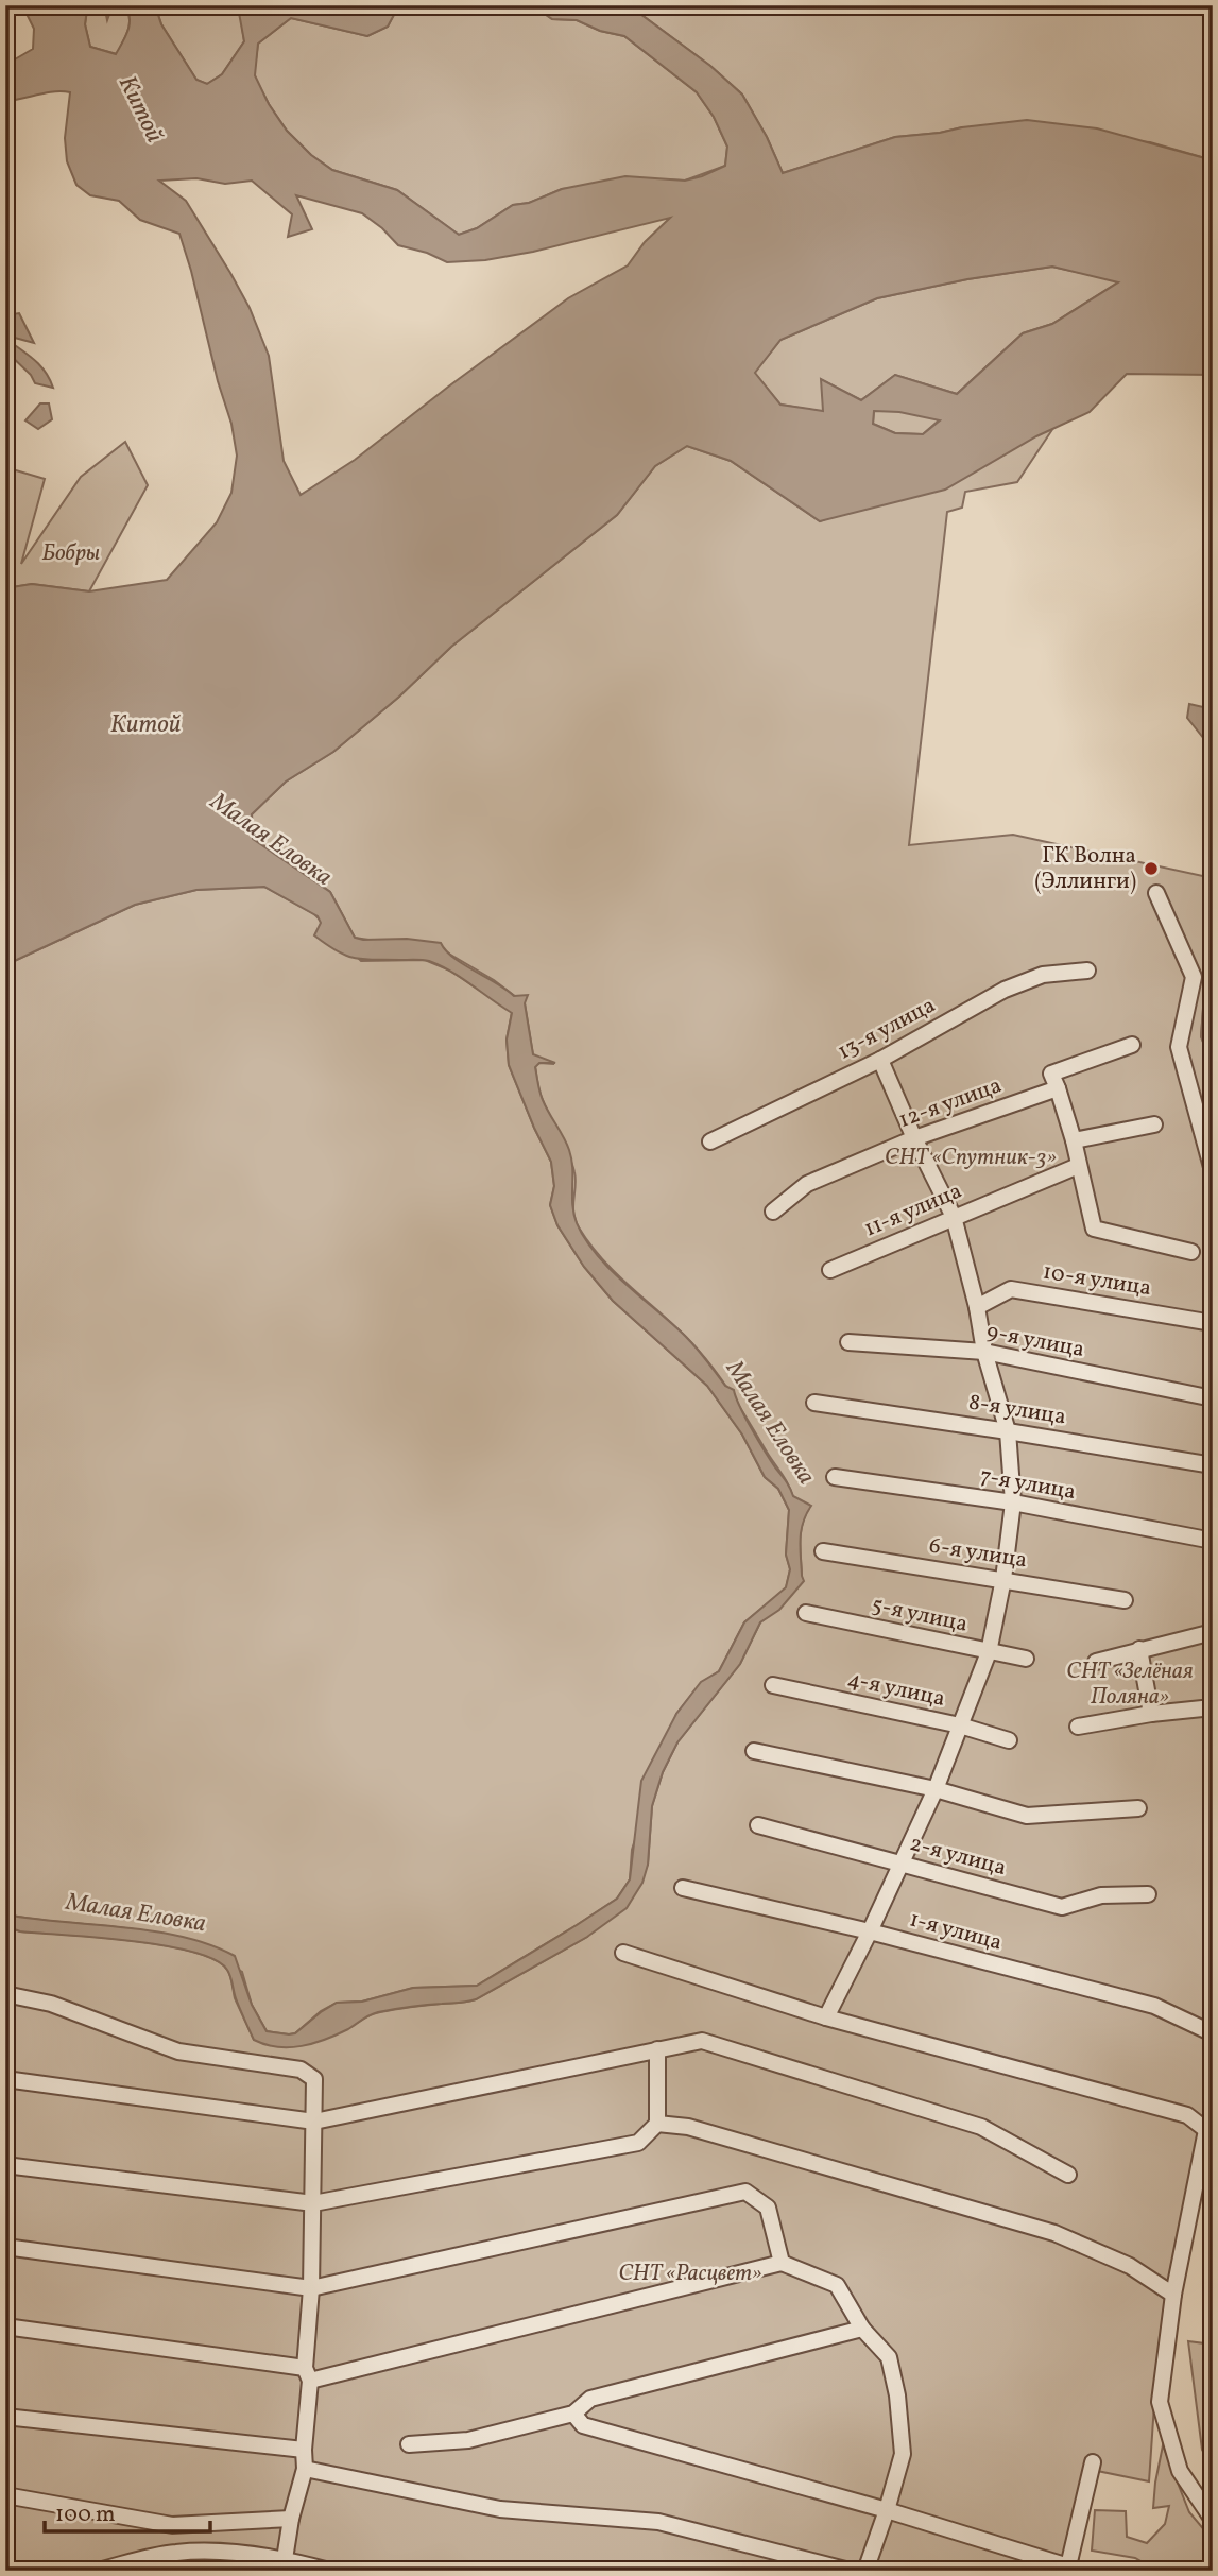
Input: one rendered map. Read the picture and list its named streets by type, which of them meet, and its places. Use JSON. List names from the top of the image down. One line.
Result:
{"streets":{"street":["13-я улица","12-я улица","11-я улица","10-я улица","9-я улица","8-я улица","7-я улица","6-я улица","5-я улица","4-я улица","2-я улица","1-я улица"]},"water":["Китой","Малая Еловка"],"parks":["Бобры","СНТ «Спутник-3»","СНТ «Зелёная Поляна»","СНТ «Расцвет»"],"places":["ГК Волна (Эллинги)"],"scale_bar":"100 m"}
